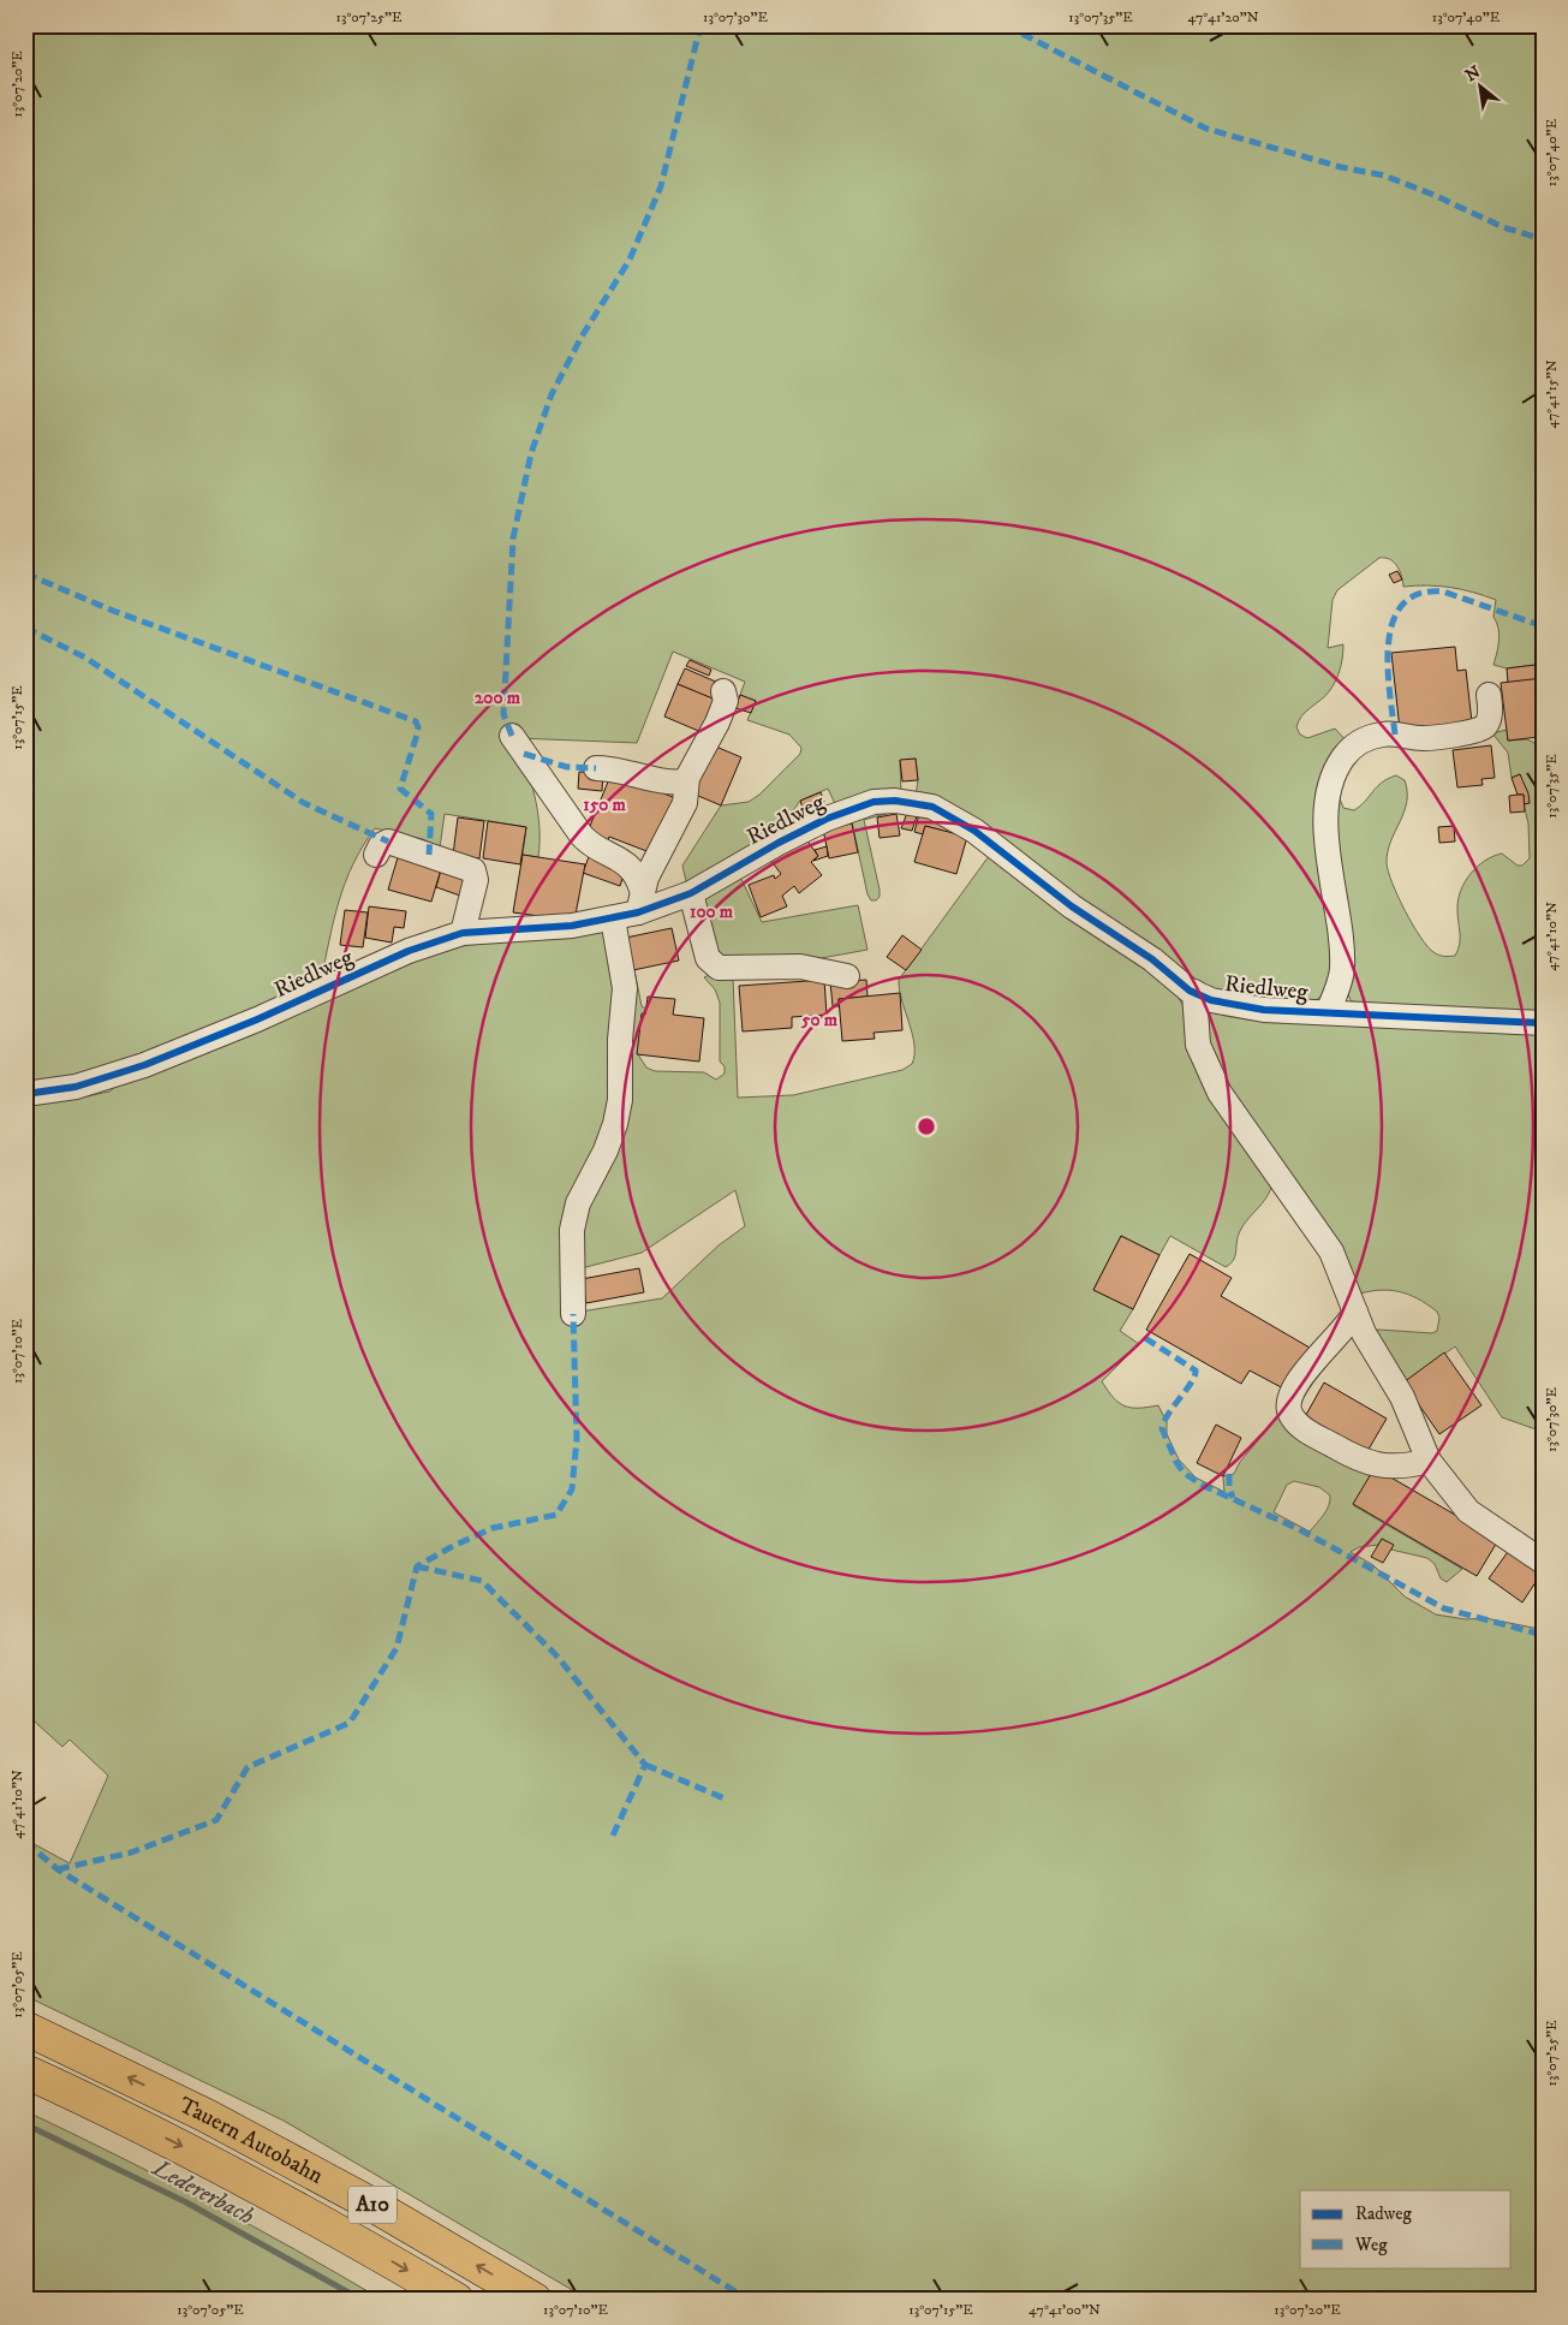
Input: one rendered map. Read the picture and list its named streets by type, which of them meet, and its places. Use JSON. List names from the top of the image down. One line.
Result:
{"streets":{"highway":["Tauern Autobahn","A10"],"street":["Riedlweg"]},"water":["Ledererbach"],"legend":["Radweg","Weg"],"north":"top left","coordinates":["13°07'25\"E","13°07'30\"E","13°07'35\"E","47°41'20\"N","13°07'40\"E","13°07'20\"E","47°41'15\"N","13°07'15\"E","47°41'10\"N","13°07'10\"E","13°07'05\"E","47°41'00\"N"],"rings":["200 m","150 m","100 m","50 m"]}
